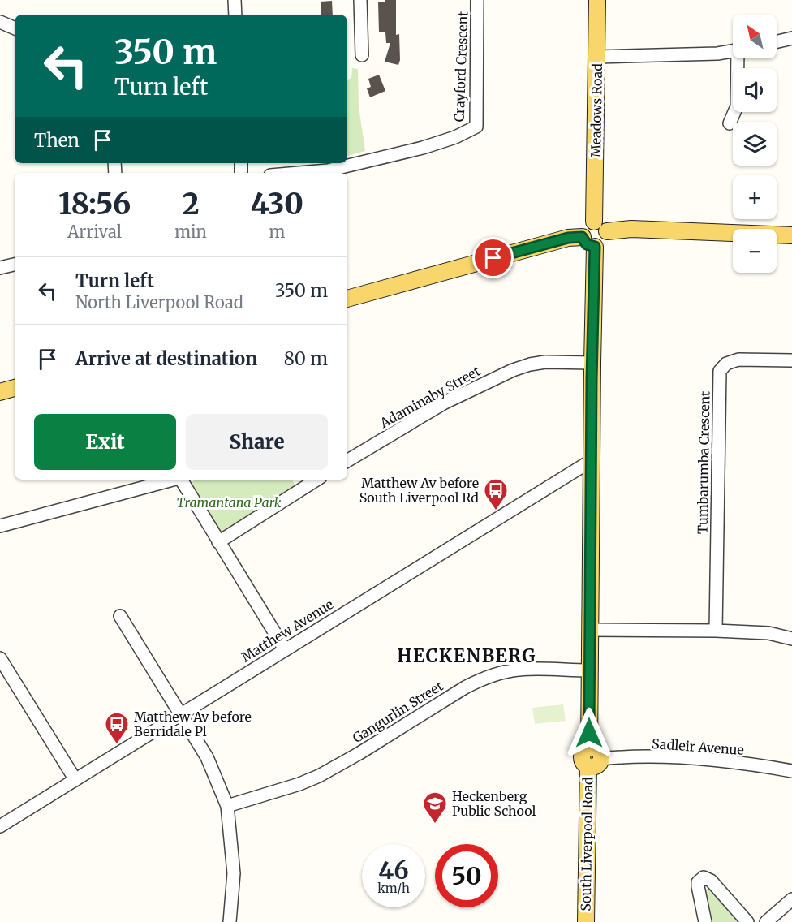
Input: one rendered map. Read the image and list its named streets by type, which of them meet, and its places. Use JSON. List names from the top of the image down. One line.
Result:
{"streets":{"main road":["Meadows Road","South Liverpool Road"],"street":["Crayford Crescent","Adaminaby Street","Tumbarumba Crescent","Matthew Avenue","Gangurlin Street","Sadleir Avenue"]},"crossings":[["Meadows Road","South Liverpool Road"],["Adaminaby Street","South Liverpool Road"],["Matthew Avenue","South Liverpool Road"],["Gangurlin Street","South Liverpool Road"],["Sadleir Avenue","South Liverpool Road"]],"districts":["HECKENBERG"],"parks":["Tramantana Park"],"places":{"bus stop":["Matthew Av before South Liverpool Rd","Matthew Av before Berridale Pl"],"school or university":["Heckenberg Public School"]},"north":"top left","page":{"map_buttons":["+","−"],"turn":["350 m","Turn left"],"then":"Then","eta":["18:56","Arrival","2","min","430","m"],"list":[{"name":"Turn left","note":"North Liverpool Road","value":"350 m"},{"name":"Arrive at destination","value":"80 m"}],"buttons":["Exit","Share"],"speed":"46 km/h","limit":"50"}}
